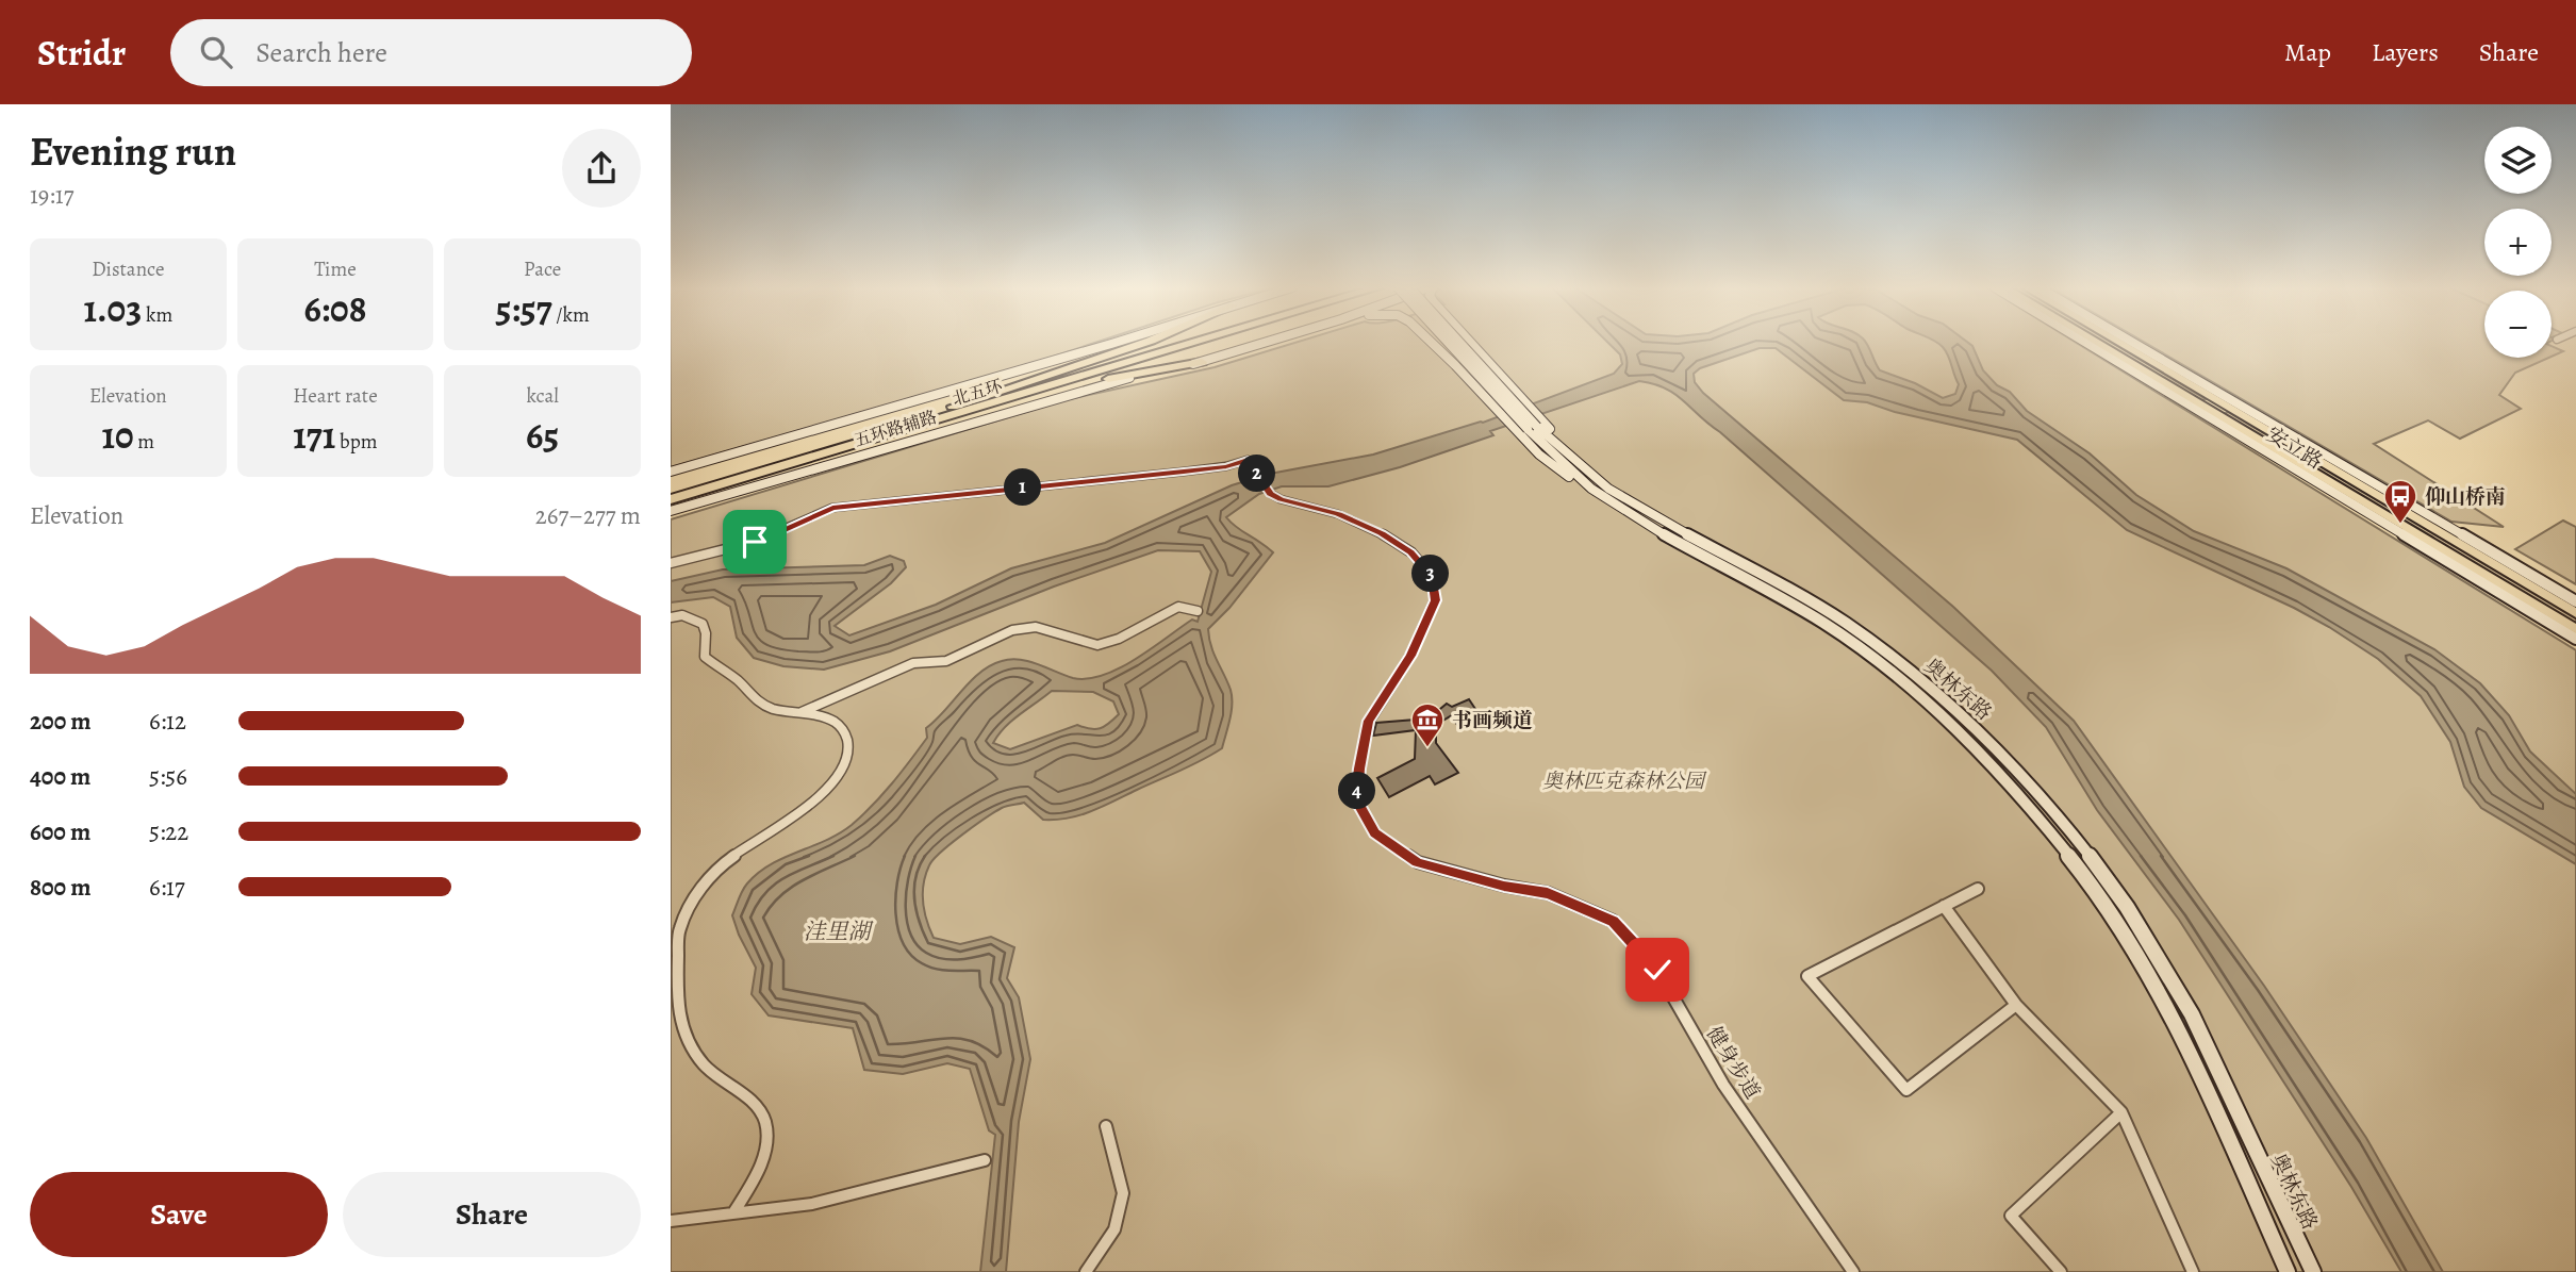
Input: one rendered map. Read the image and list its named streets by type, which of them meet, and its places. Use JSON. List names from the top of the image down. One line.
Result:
{"streets":{"highway":["北五环"],"main road":["五环路辅路","安立路","奥林东路"],"street":["健身步道"]},"water":["洼里湖"],"parks":["奥林匹克森林公园"],"places":{"bus stop":["仰山桥南"],"museum":["书画频道"]},"page":{"header":"Stridr","search":"Search here","nav":["Map","Layers","Share"],"heading":["Evening run","19:17"],"map_buttons":["+","−"],"stats":[["Distance","1.03 km"],["Time","6:08"],["Pace","5:57 /km"],["Elevation","10 m"],["Heart rate","171 bpm"],["kcal","65"]],"pins":["2","1","3","4"],"chart":["Elevation","267–277 m"],"list":[{"name":"200 m","note":"6:12"},{"name":"400 m","note":"5:56"},{"name":"600 m","note":"5:22"},{"name":"800 m","note":"6:17"}],"buttons":["Save","Share"]}}
